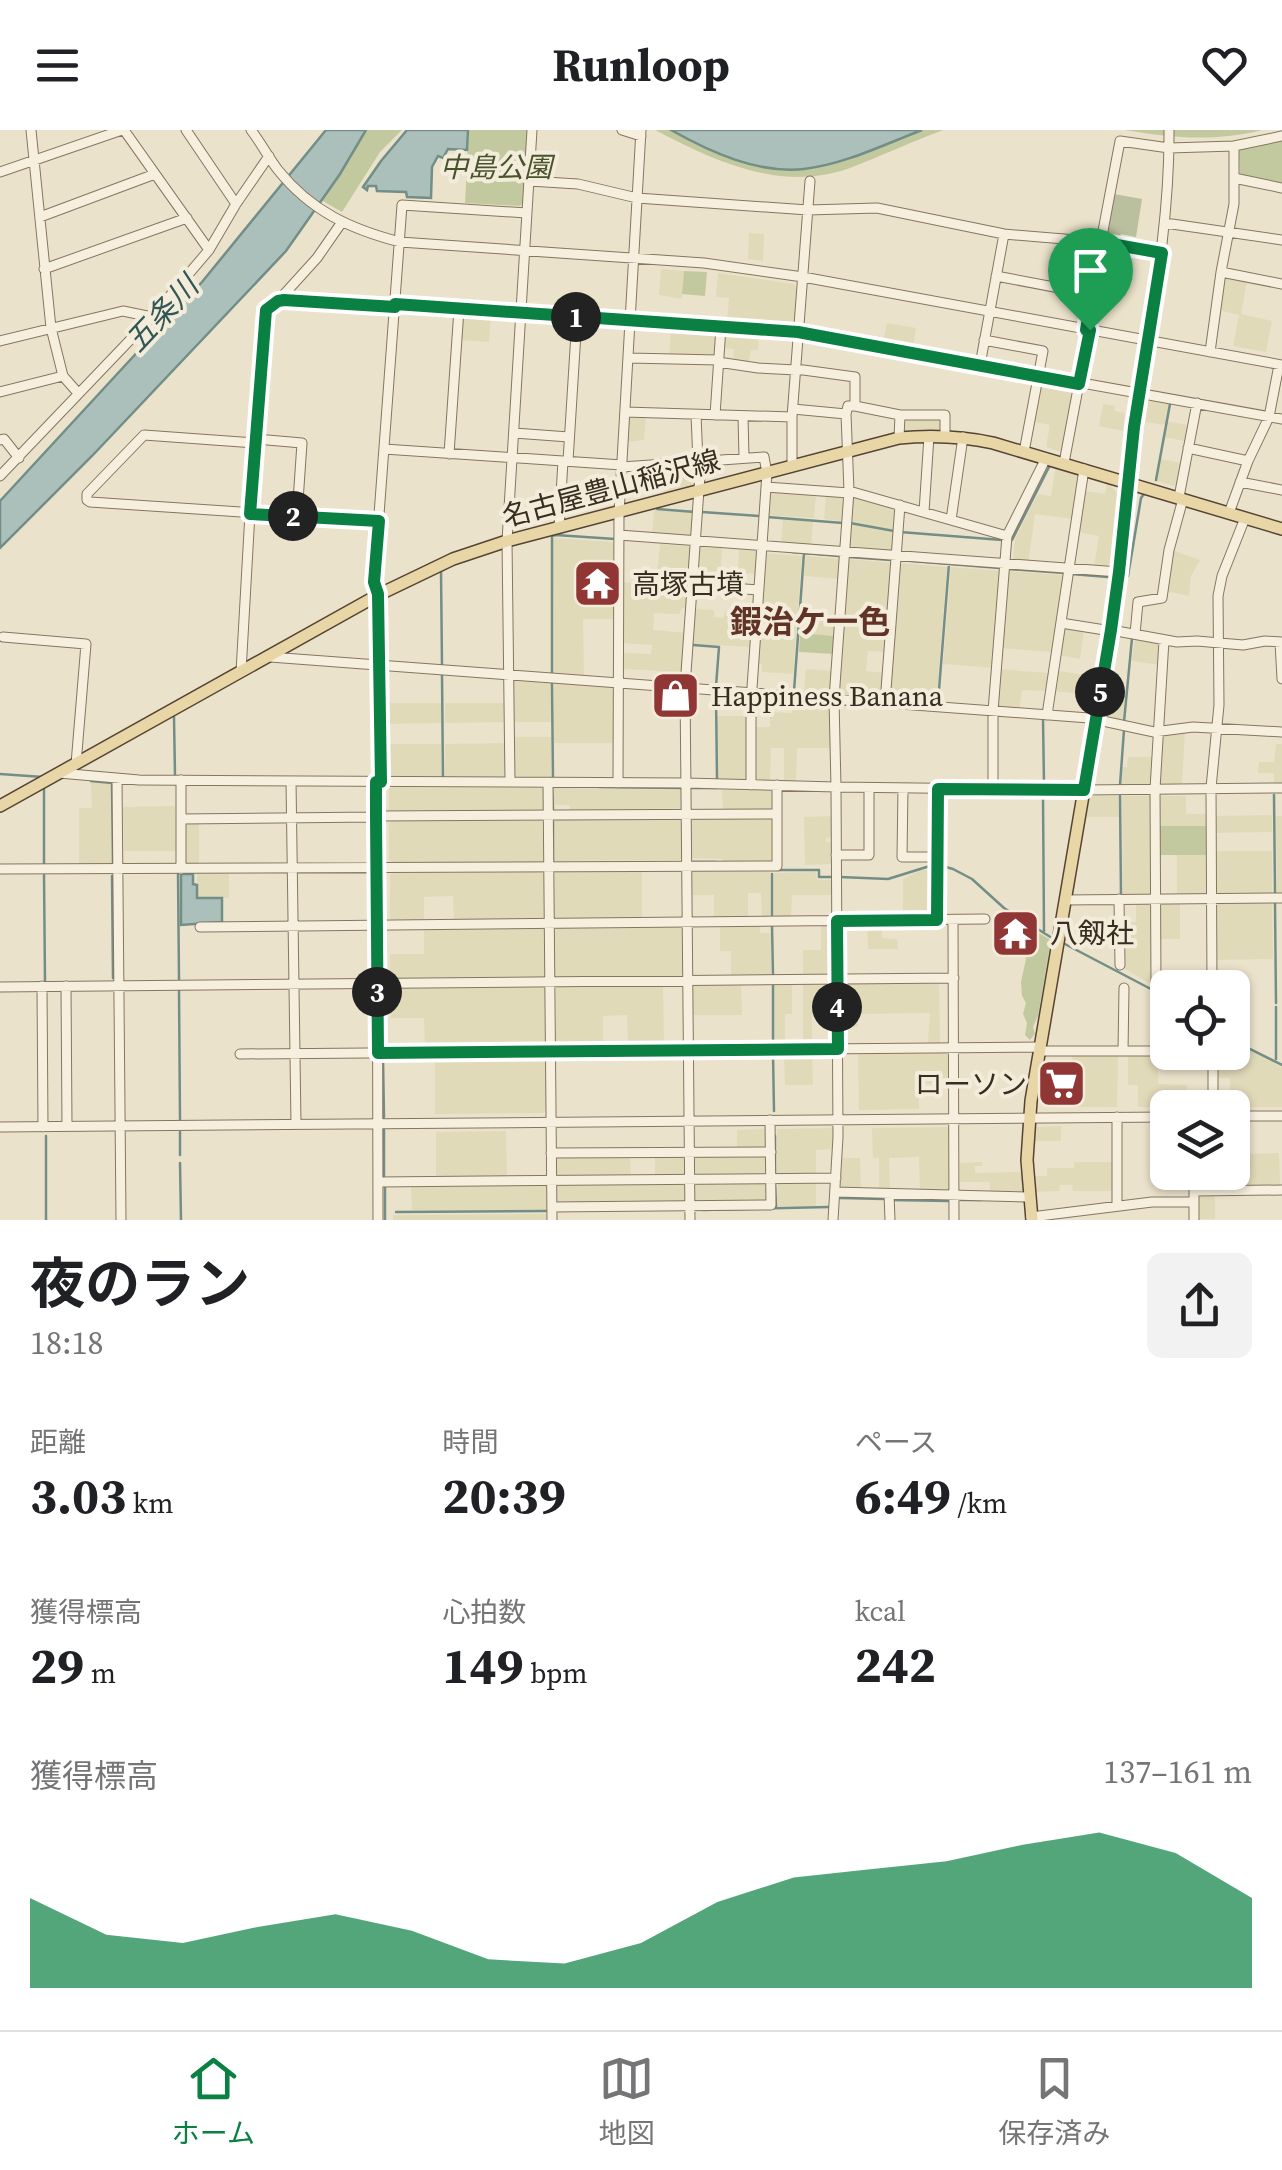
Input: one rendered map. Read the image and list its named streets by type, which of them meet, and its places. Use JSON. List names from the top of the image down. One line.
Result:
{"streets":{"main road":["名古屋豊山稲沢線"]},"districts":["鍜治ケ一色"],"water":["五条川"],"parks":["中島公園"],"places":{"temple":["高塚古墳","八剱社"],"shop":["Happiness Banana"],"supermarket":["ローソン"]},"page":{"header":"Runloop","pins":["1","2","5","3","4"],"heading":["夜のラン","18:18"],"stats":[["距離","3.03 km"],["時間","20:39"],["ペース","6:49 /km"],["獲得標高","29 m"],["心拍数","149 bpm"],["kcal","242"]],"chart":["獲得標高","137–161 m"],"tabs":["ホーム","地図","保存済み"]}}
